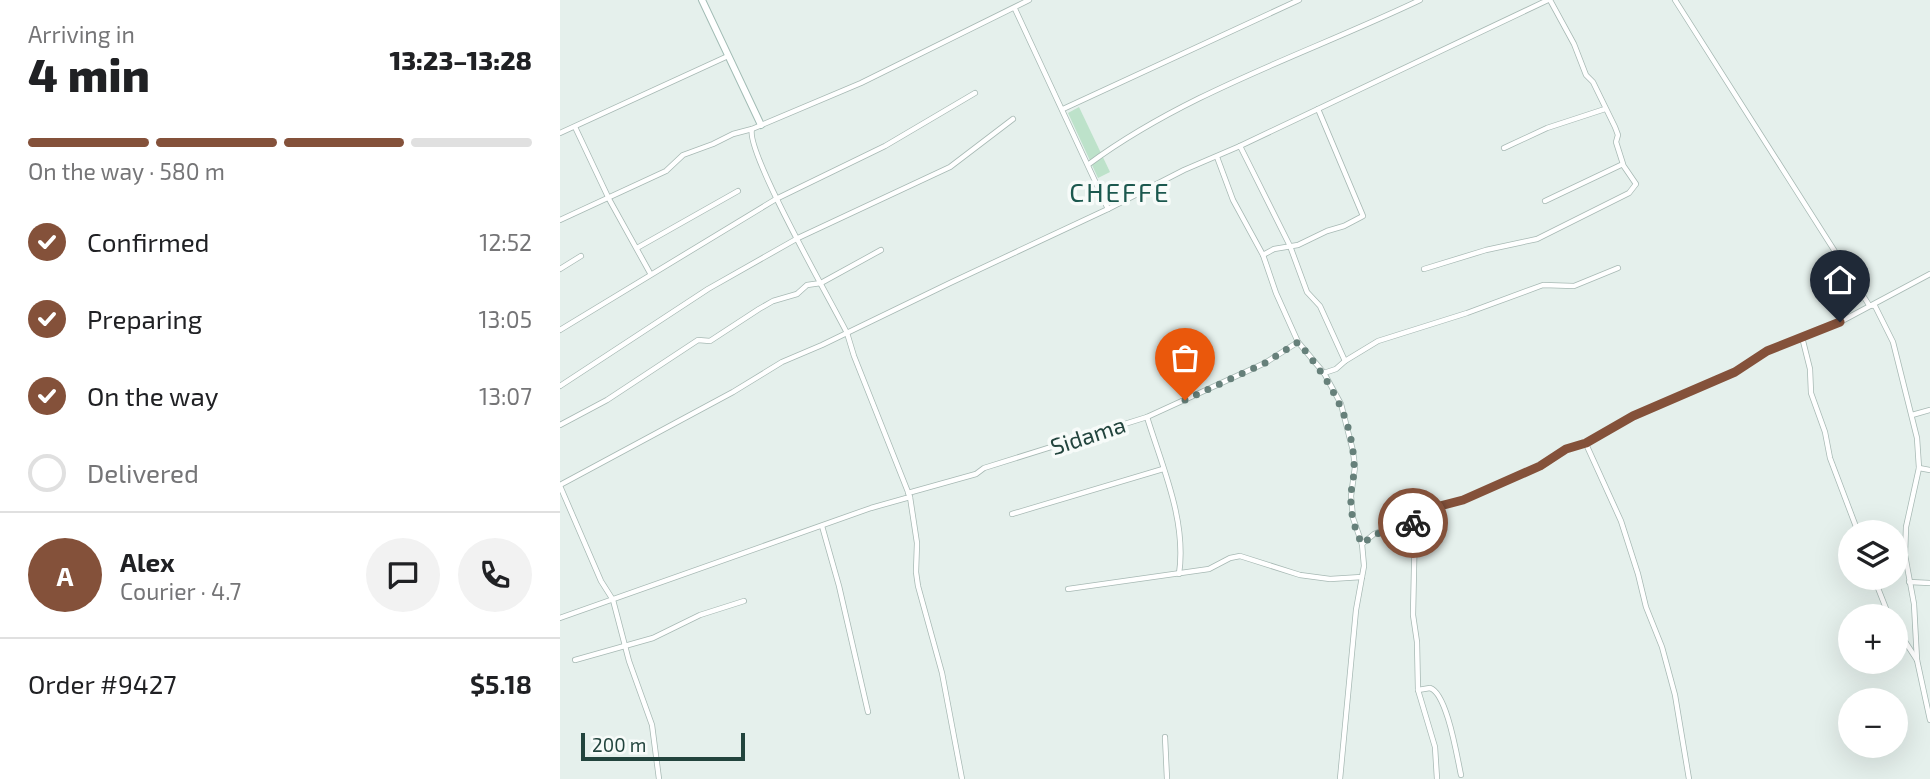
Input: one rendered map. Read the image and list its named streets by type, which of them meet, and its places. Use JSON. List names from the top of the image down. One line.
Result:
{"streets":{"street":["Sidama"]},"districts":["CHEFFE"],"scale_bar":"200 m","page":{"heading":["4 min","Arriving in","13:23–13:28"],"panel":["Alex","Courier · 4.7","Order #9427","$5.18"],"bar":"On the way · 580 m","list":[["Confirmed","12:52"],["Preparing","13:05"],["On the way","13:07"],"Delivered"],"map_buttons":["+","−"],"round":"A","scale":"200 m"}}
